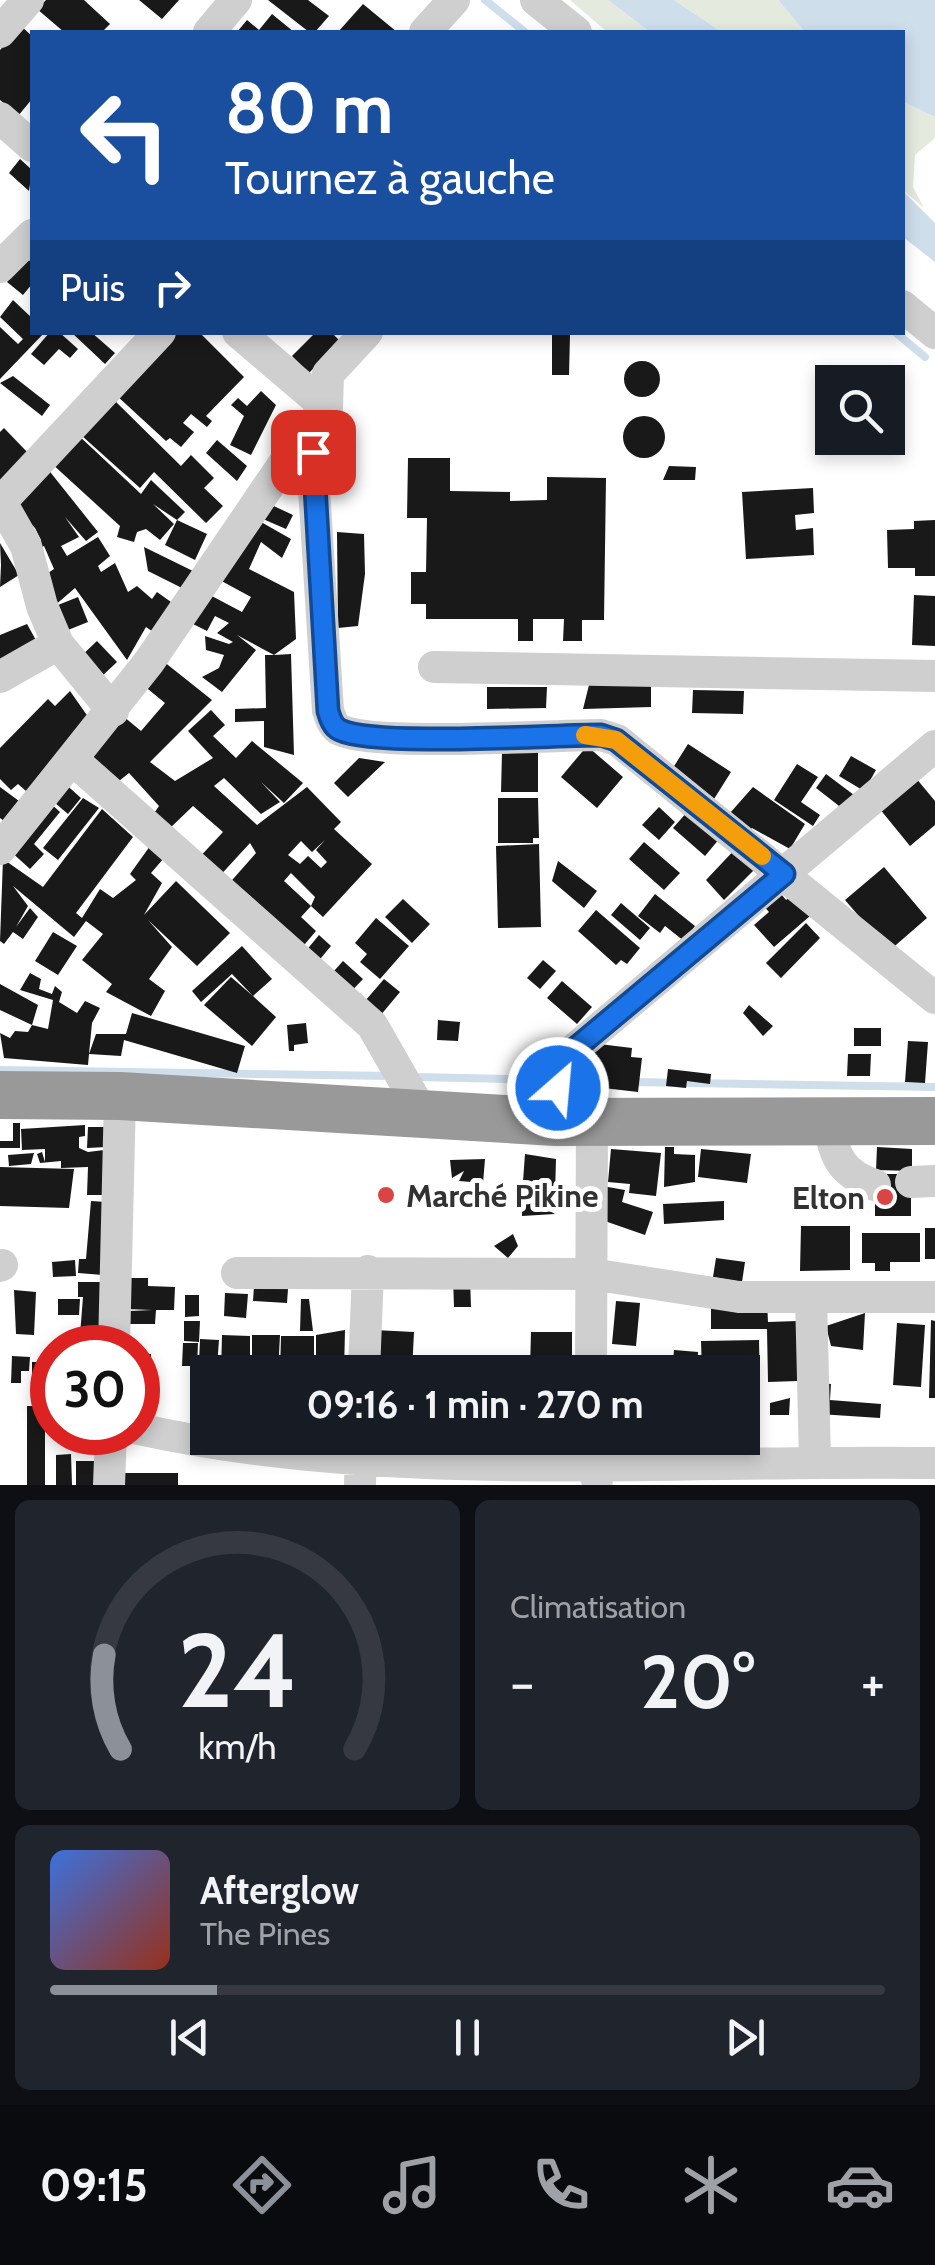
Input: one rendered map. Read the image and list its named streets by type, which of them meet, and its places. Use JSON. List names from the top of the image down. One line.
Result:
{"places":["Marché Pikine","Elton"],"page":{"turn":["80 m","Tournez à gauche"],"then":"Puis","limit":"30","trip":"09:16 · 1 min · 270 m","tile":"Climatisation","heat":["−","20°","+"],"song":["Afterglow","The Pines"],"tabs":"09:15","gauge":["24","km/h"]}}
